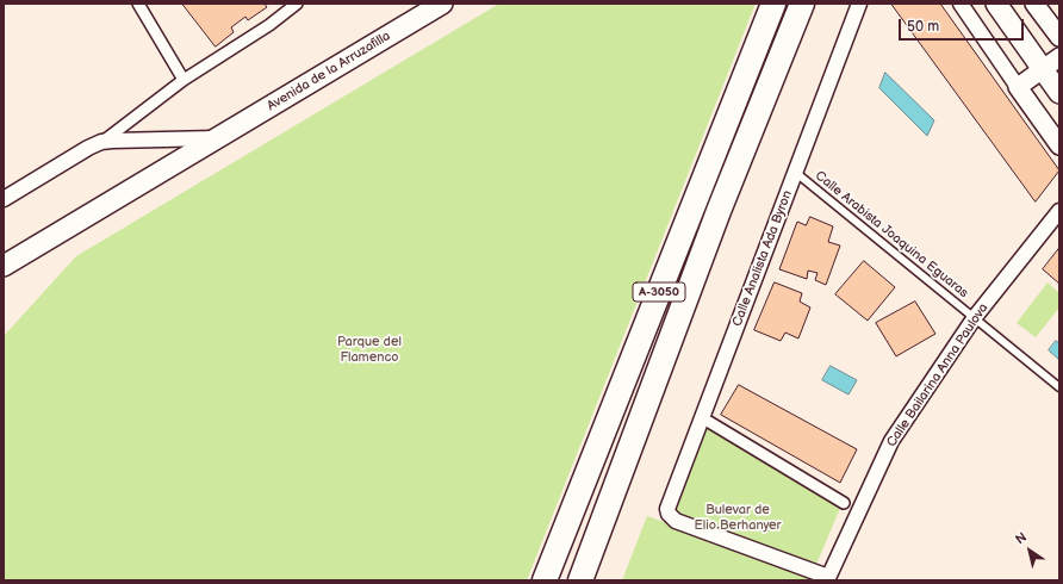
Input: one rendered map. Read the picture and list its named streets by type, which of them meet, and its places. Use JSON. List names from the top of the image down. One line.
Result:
{"streets":{"highway":["A-3050"],"main road":["Avenida de la Arruzafilla"],"street":["Calle Analista Ada Byron","Calle Bailarina Anna Paulova"],"lane":["Calle Arabista Joaquina Eguaras"]},"crossings":[["Calle Arabista Joaquina Eguaras","Calle Analista Ada Byron"],["Calle Arabista Joaquina Eguaras","Calle Bailarina Anna Paulova"],["Calle Analista Ada Byron","Calle Bailarina Anna Paulova"]],"parks":["Parque del Flamenco","Bulevar de Elio Berhanyer"],"scale_bar":"50 m","north":"top left"}
